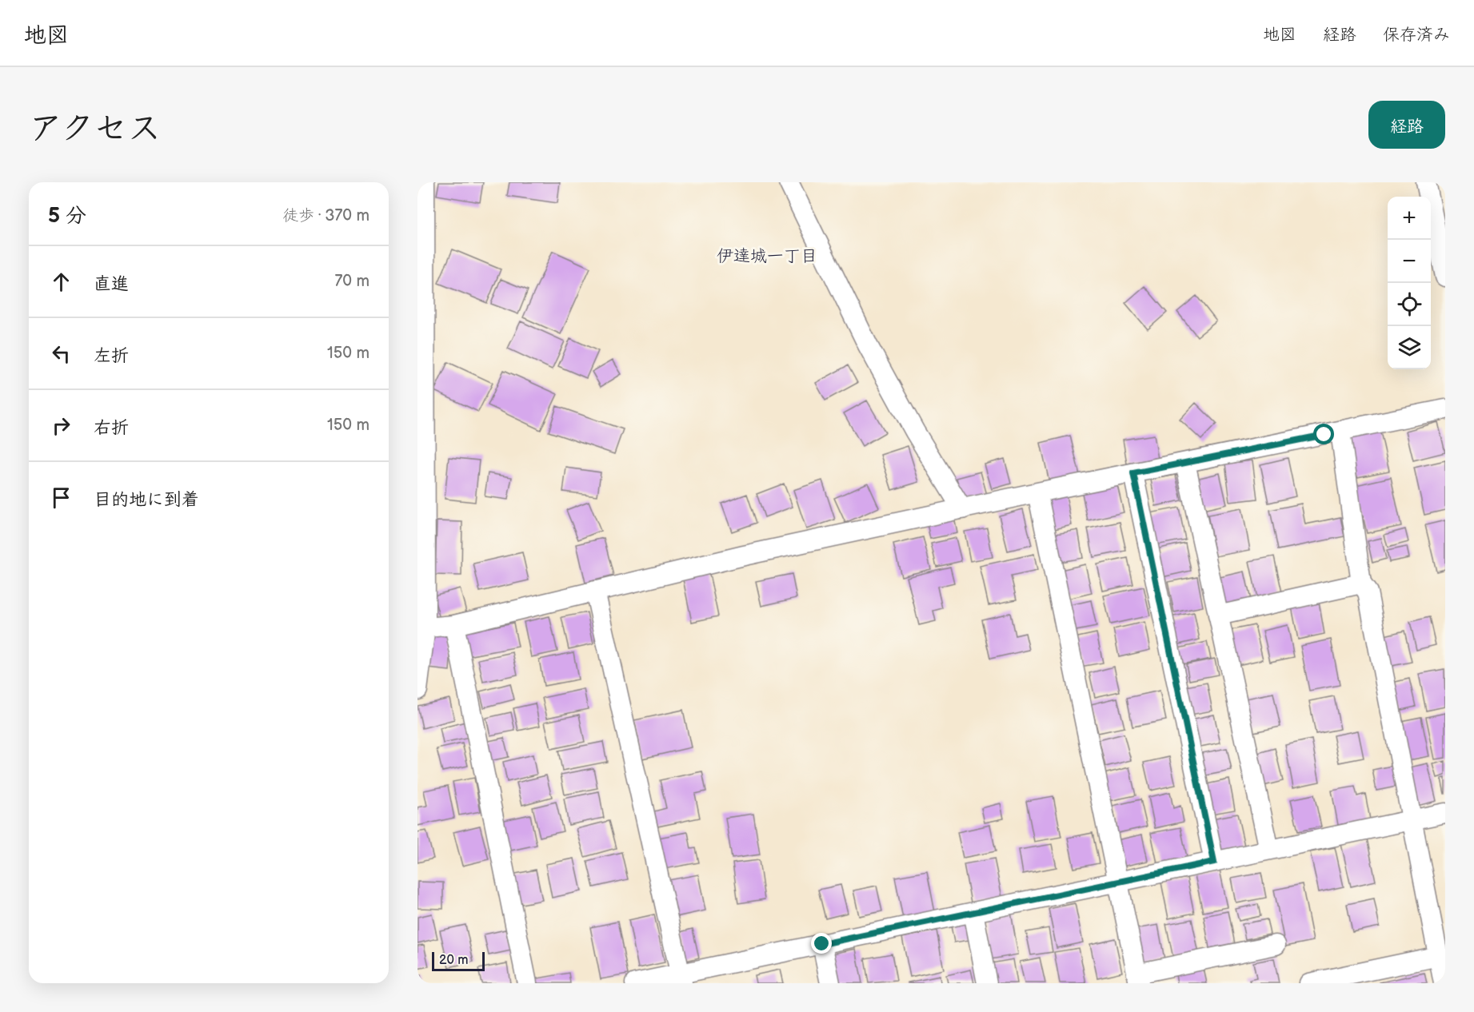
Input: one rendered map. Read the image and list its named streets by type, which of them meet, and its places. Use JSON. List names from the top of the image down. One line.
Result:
{"districts":["伊達城一丁目"],"scale_bar":"20 m","page":{"header":"地図","nav":["地図","経路","保存済み"],"title":"アクセス","buttons":"経路","heading":["5 分","徒歩 · 370 m"],"map_buttons":["+","−"],"list":[["直進","70 m"],["左折","150 m"],["右折","150 m"],"目的地に到着"],"scale":"20 m"}}
